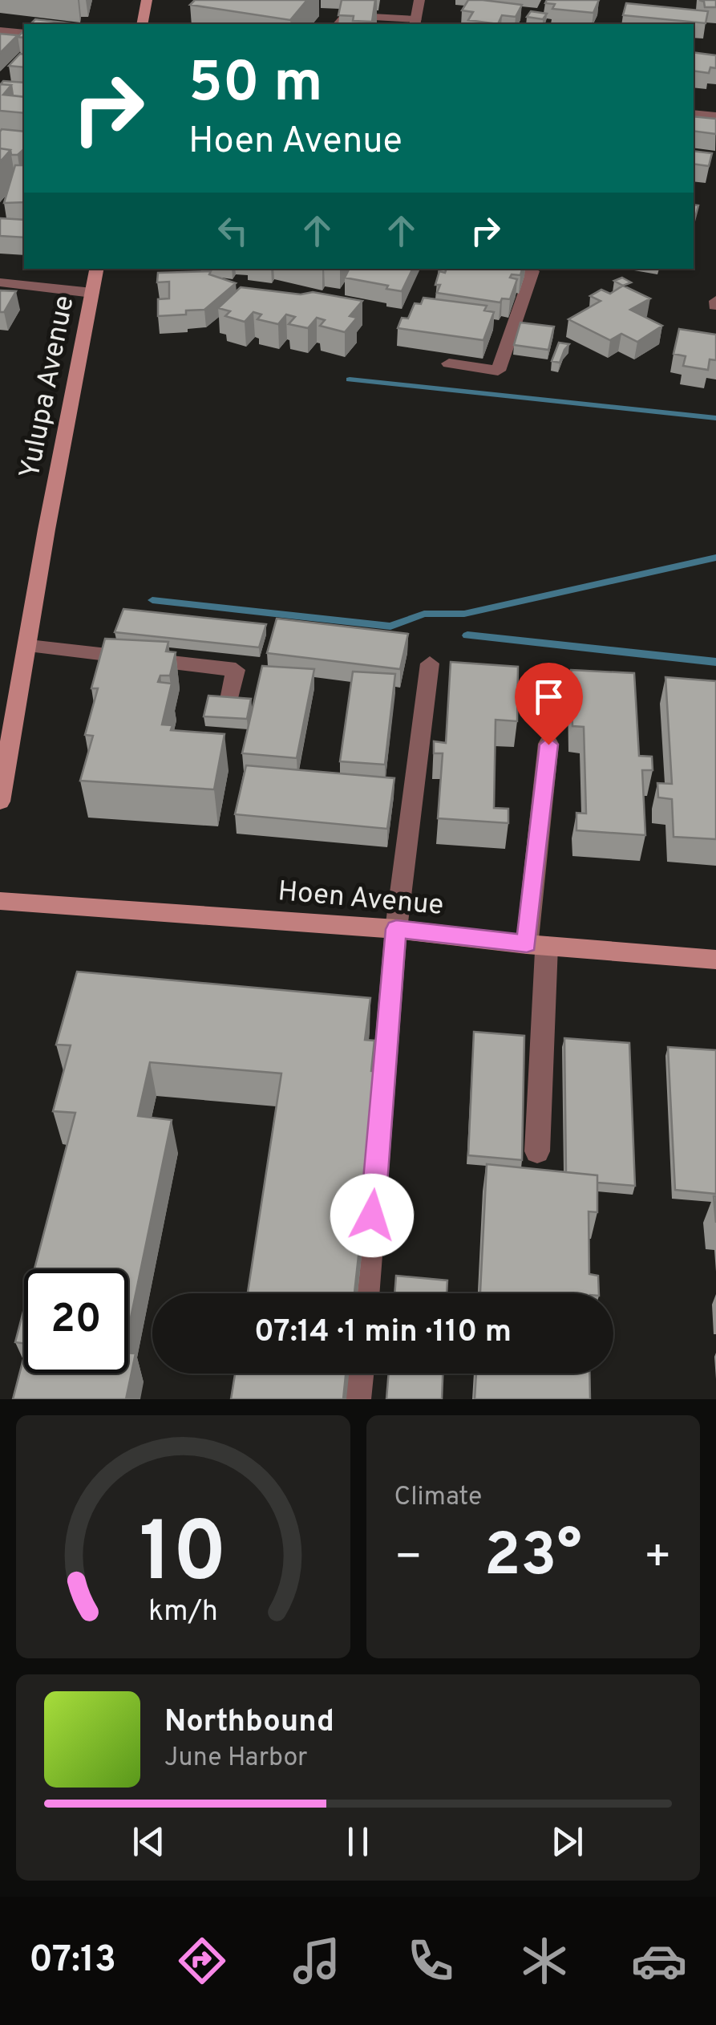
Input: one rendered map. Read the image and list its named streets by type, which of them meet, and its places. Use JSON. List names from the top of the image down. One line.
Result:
{"streets":{"street":["Yulupa Avenue","Hoen Avenue"]},"page":{"turn":["50 m","Hoen Avenue"],"limit":"20","trip":"07:14 · 1 min · 110 m","tile":"Climate","heat":["−","23°","+"],"song":["Northbound","June Harbor"],"tabs":"07:13","gauge":["10","km/h"]}}
